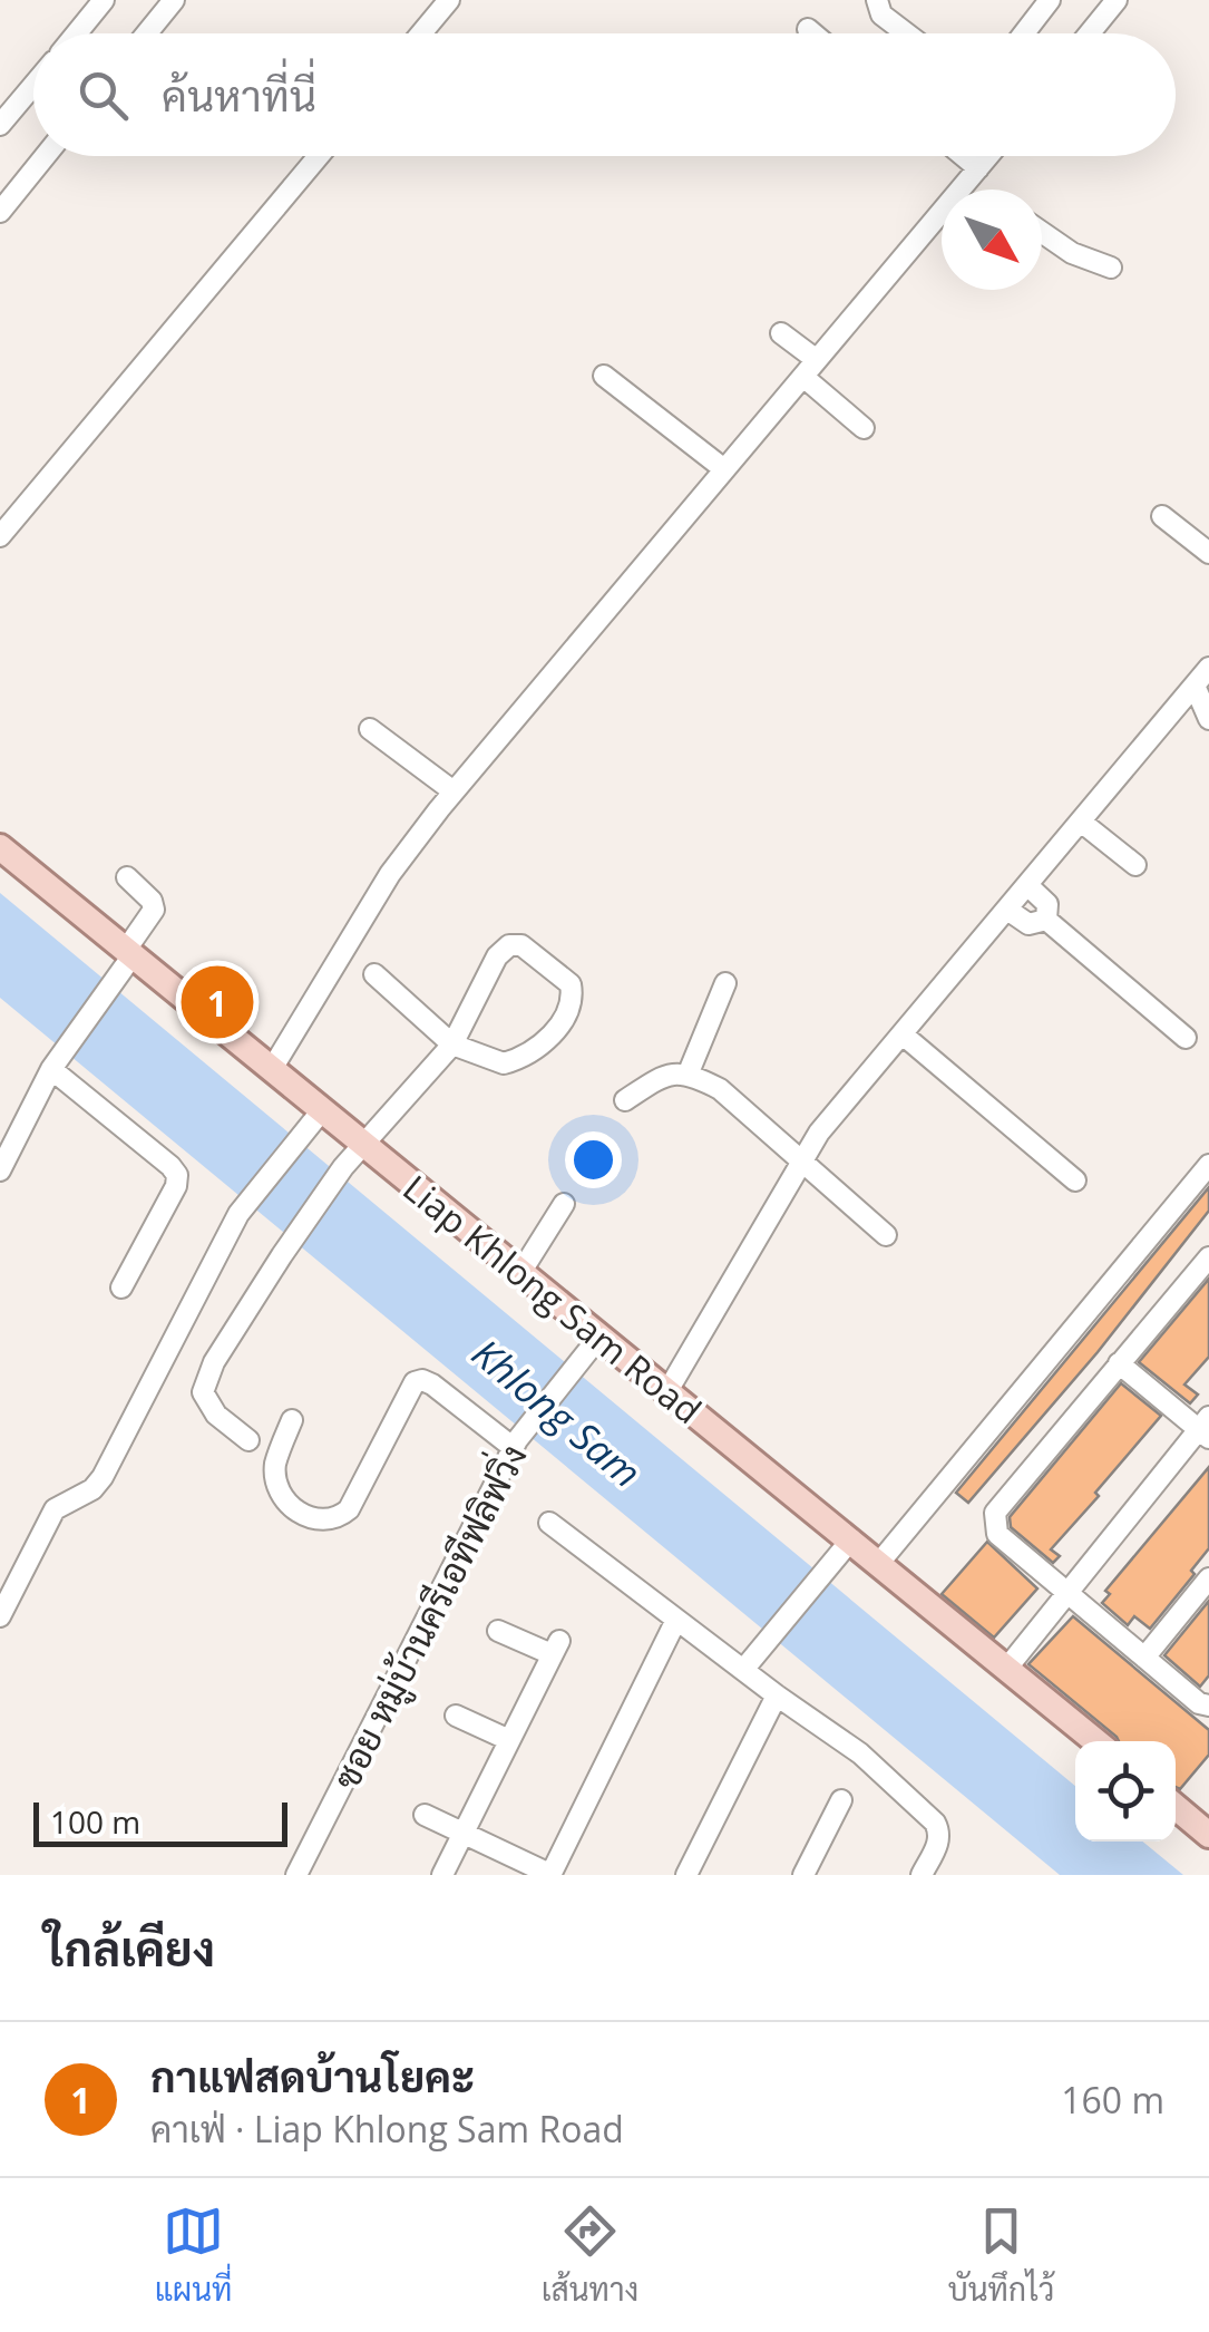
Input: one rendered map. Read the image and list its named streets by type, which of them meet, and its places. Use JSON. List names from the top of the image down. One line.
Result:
{"streets":{"main road":["Liap Khlong Sam Road"],"street":["ซอย หมู่บ้านครีเอทีฟลิฟวิ่ง"]},"crossings":[["Liap Khlong Sam Road","ซอย หมู่บ้านครีเอทีฟลิฟวิ่ง"]],"water":["Khlong Sam"],"scale_bar":"100 m","north":"bottom right","page":{"search":"ค้นหาที่นี่","pins":"1","scale":"100 m","heading":"ใกล้เคียง","list":[{"mark":"1","name":"กาแฟสดบ้านโยคะ","note":"คาเฟ่ · Liap Khlong Sam Road","value":"160 m"}],"nav":["แผนที่","เส้นทาง","บันทึกไว้"]}}
